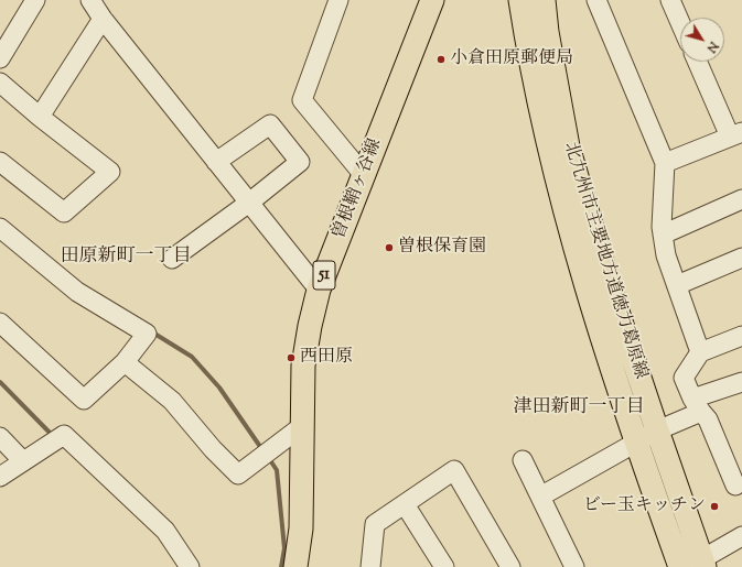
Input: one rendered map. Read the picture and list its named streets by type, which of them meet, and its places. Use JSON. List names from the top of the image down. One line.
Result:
{"streets":{"main road":["曽根鞘ヶ谷線","北九州市主要地方道徳力葛原線","51"]},"districts":["田原新町一丁目","津田新町一丁目"],"places":["小倉田原郵便局","曽根保育園","西田原","ビー玉キッチン"],"north":"bottom right"}
